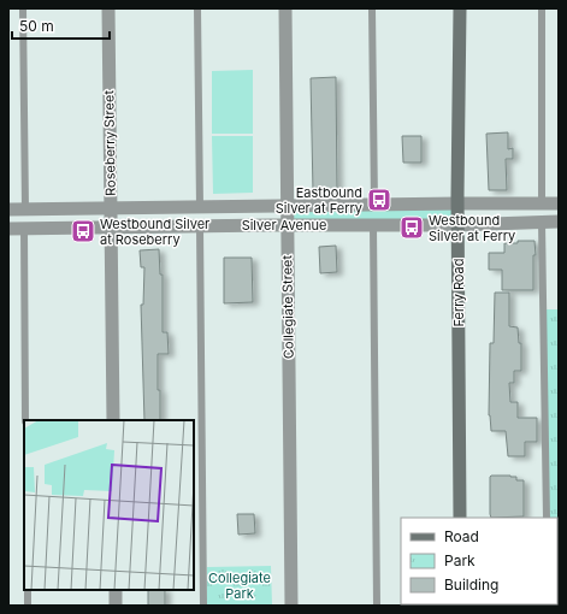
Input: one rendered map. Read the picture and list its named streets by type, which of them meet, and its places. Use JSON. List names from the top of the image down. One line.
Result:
{"streets":{"main road":["Ferry Road"],"street":["Roseberry Street","Silver Avenue","Collegiate Street"]},"crossings":[["Roseberry Street","Silver Avenue"],["Silver Avenue","Ferry Road"],["Silver Avenue","Collegiate Street"]],"parks":["Collegiate Park"],"places":{"bus stop":["Eastbound Silver at Ferry","Westbound Silver at Ferry","Westbound Silver at Roseberry"]},"legend":["Road","Park","Building"],"scale_bar":"50 m"}
